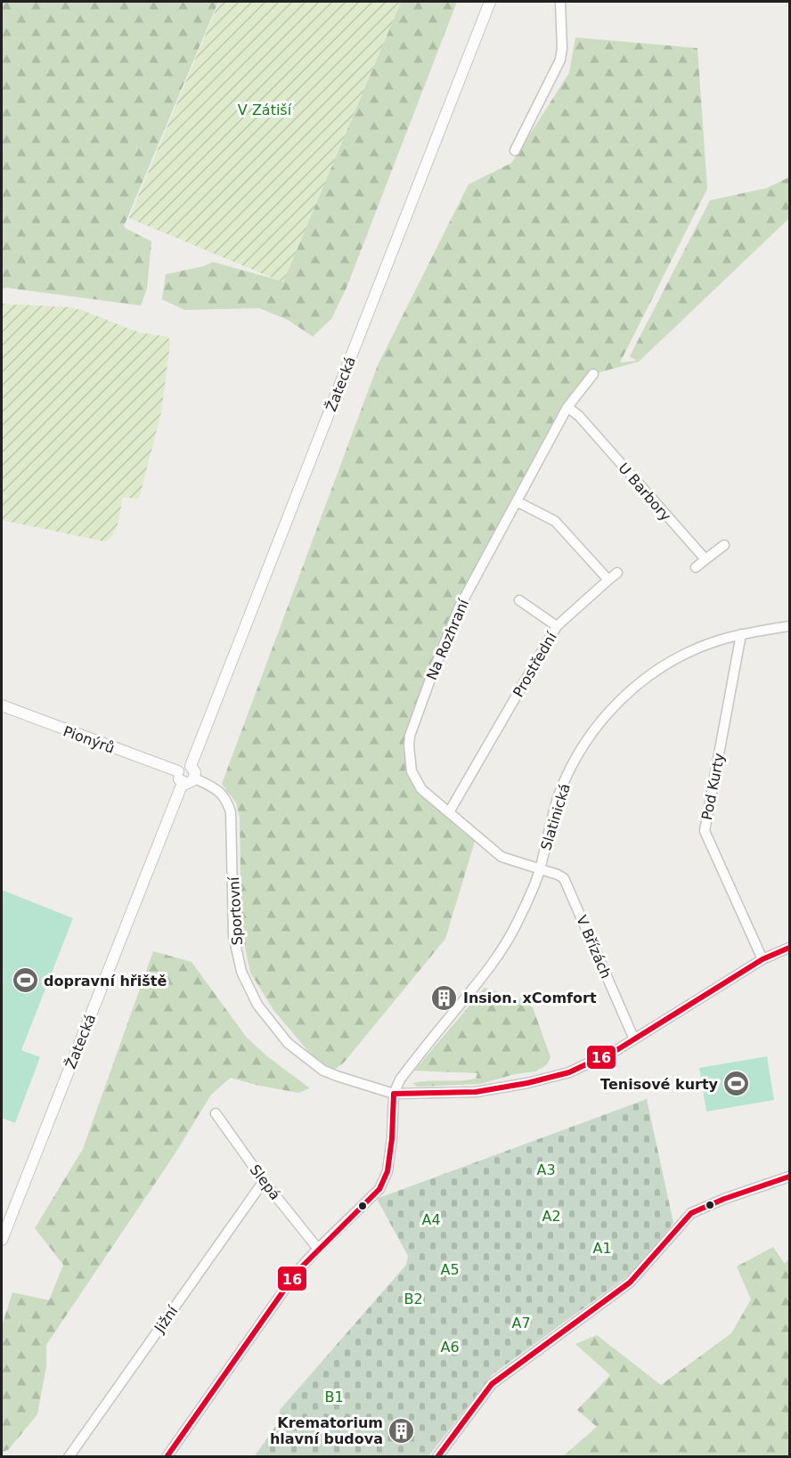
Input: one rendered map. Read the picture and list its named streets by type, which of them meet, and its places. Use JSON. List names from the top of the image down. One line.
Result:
{"streets":{"street":["Žatecká","U Barbory","Na Rozhraní","Prostřední","Pionýrů","Pod Kurty","Slatinická","Sportovní","V Břízách","Slepá","Jižní"]},"crossings":[["Žatecká","Pionýrů"],["Žatecká","Sportovní"],["U Barbory","Na Rozhraní"],["Na Rozhraní","Prostřední"],["Na Rozhraní","Slatinická"],["Na Rozhraní","V Břízách"],["Pionýrů","Sportovní"],["Pod Kurty","Slatinická"],["Pod Kurty","Sportovní"],["Slatinická","Sportovní"],["Slatinická","V Břízách"],["Sportovní","V Břízách"],["Slepá","Jižní"]],"parks":["V Zátiší","A3","A2","A4","A1","A5","B2","A7","A6","B1"],"places":{"sports":["dopravní hřiště","Tenisové kurty"],"building":["Insion. xComfort","Krematorium hlavní budova"]},"lines":["transit line 16"]}
